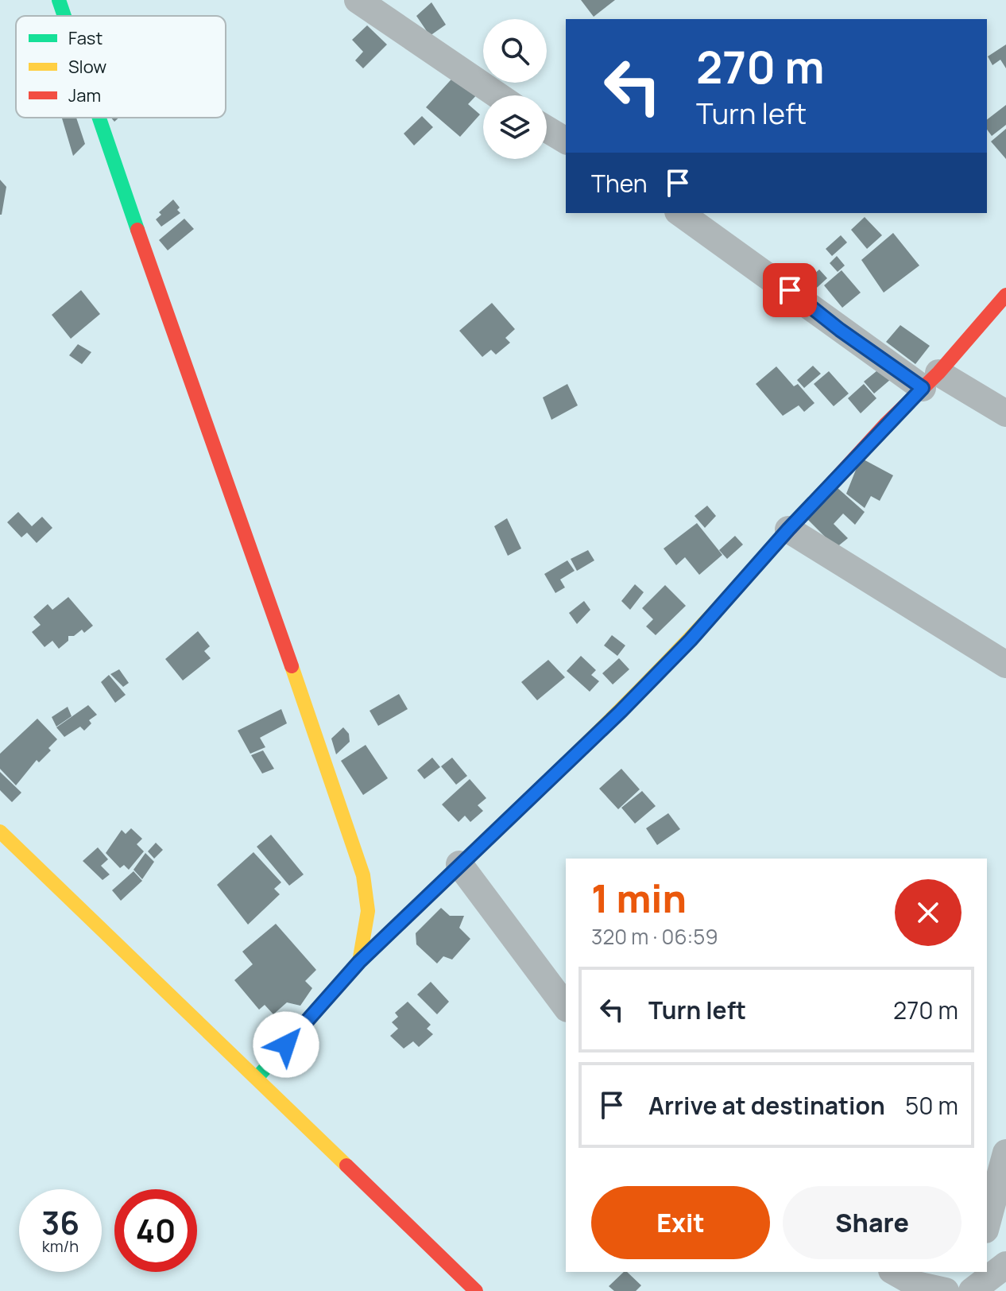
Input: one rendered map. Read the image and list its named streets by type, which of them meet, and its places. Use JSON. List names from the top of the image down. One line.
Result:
{"legend":["Fast","Slow","Jam"],"page":{"turn":["270 m","Turn left"],"then":"Then","heading":["1 min","320 m · 06:59"],"list":[{"name":"Turn left","value":"270 m"},{"name":"Arrive at destination","value":"50 m"}],"buttons":["Exit","Share"],"speed":"36 km/h","limit":"40"}}
